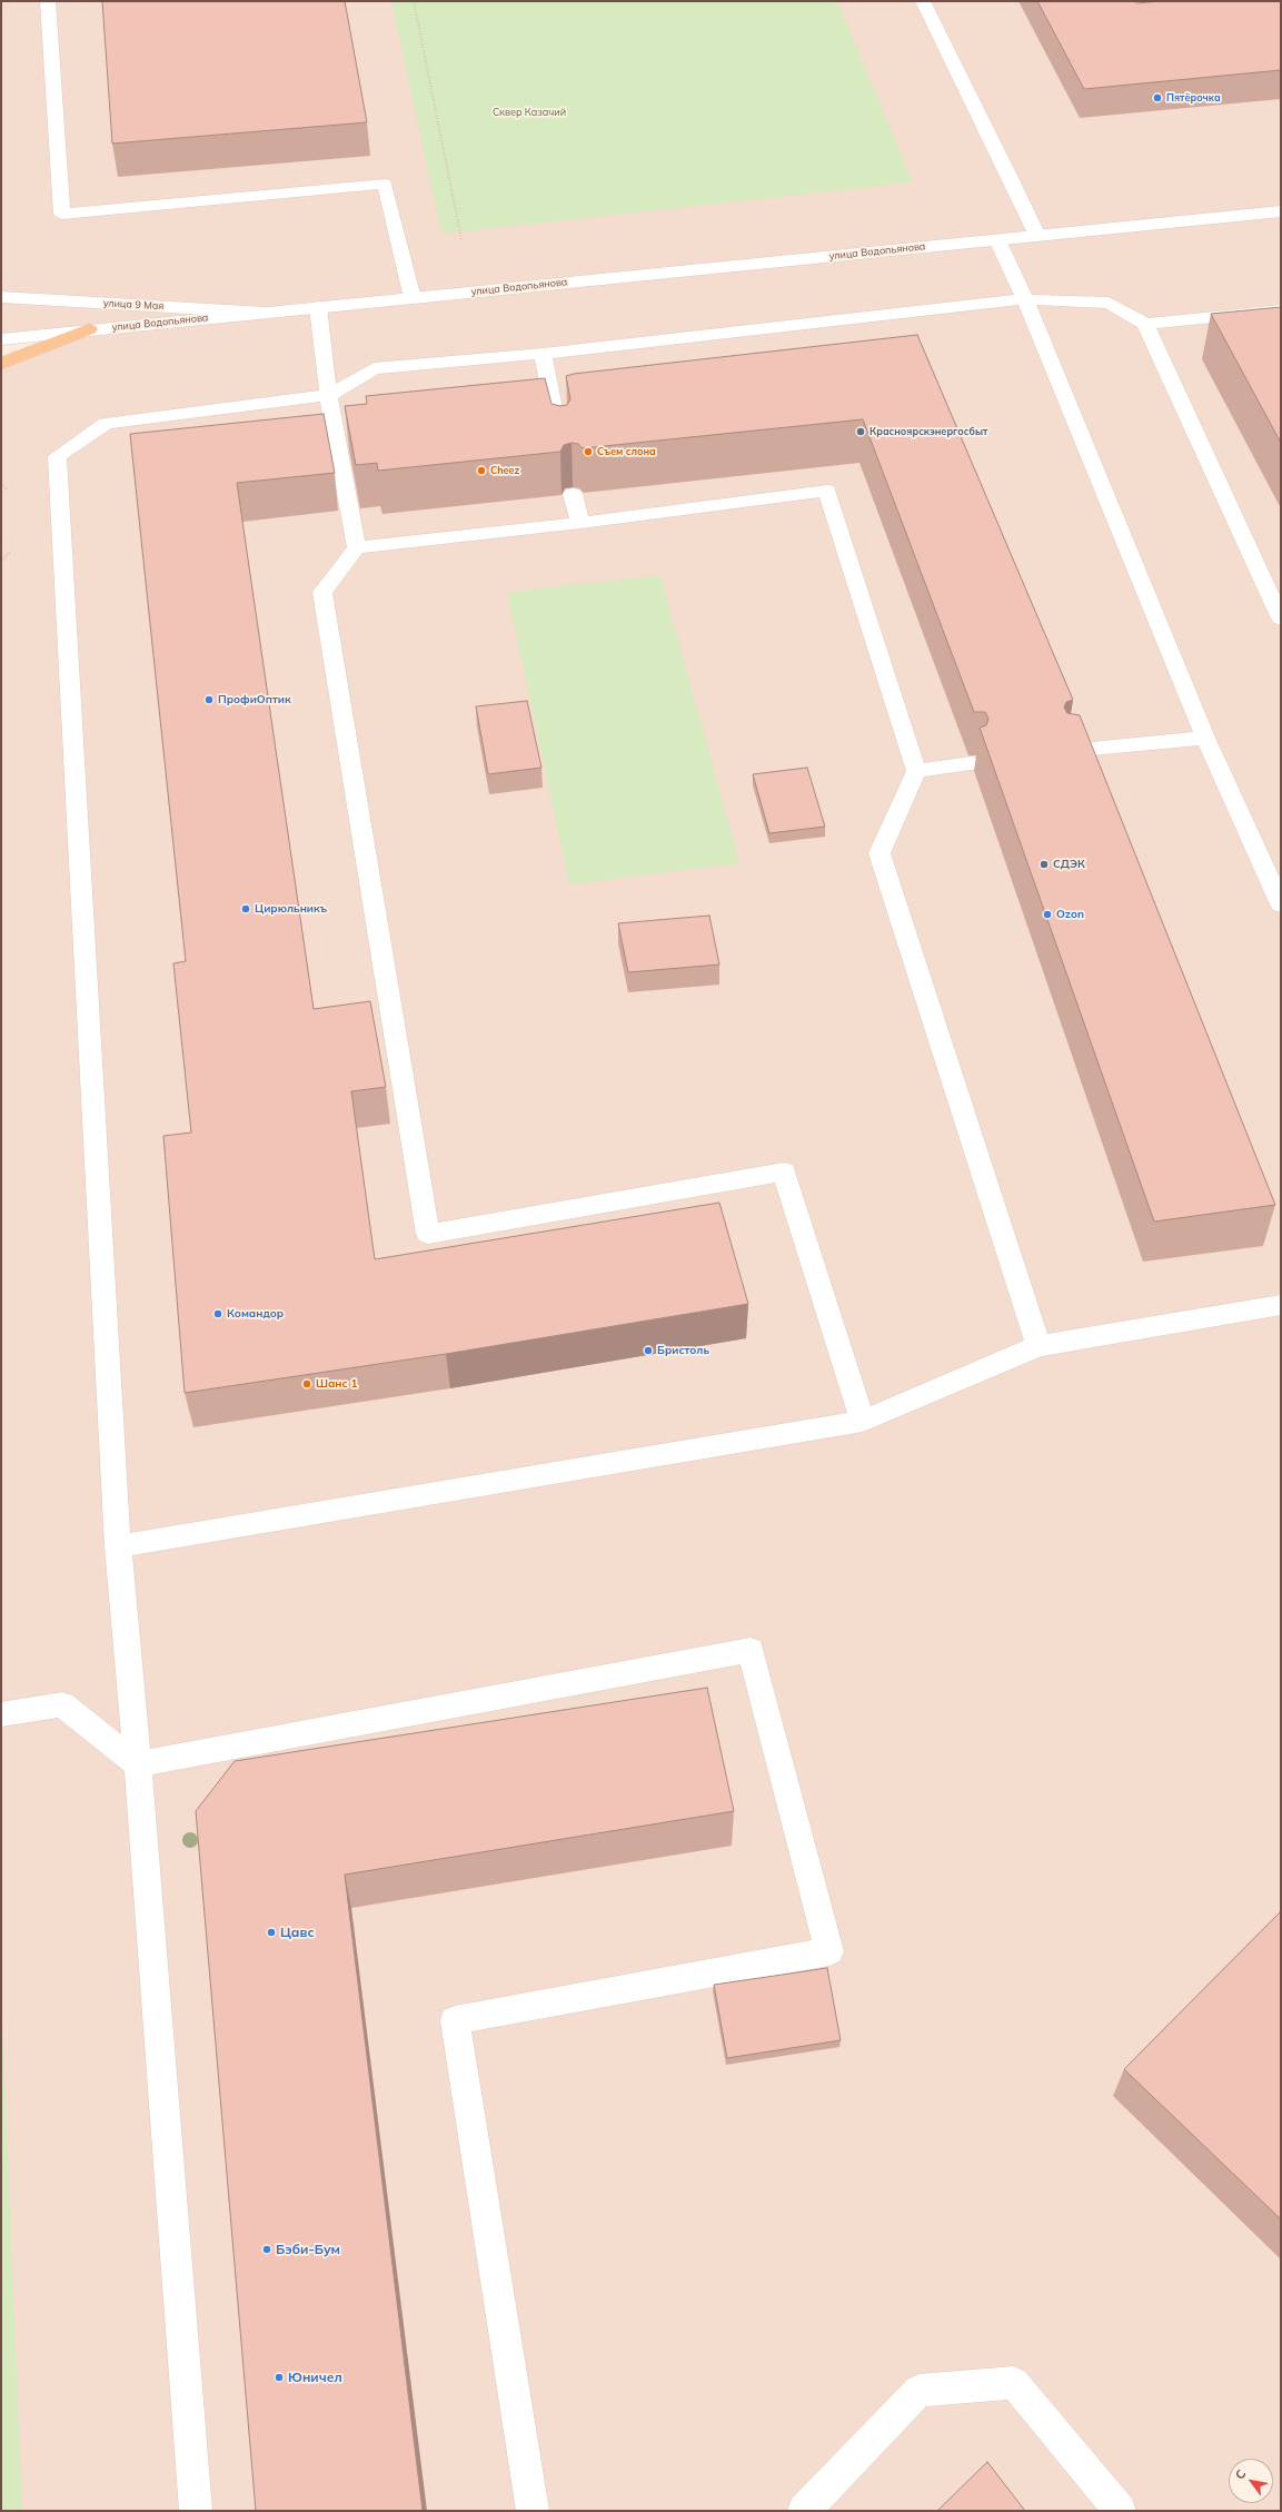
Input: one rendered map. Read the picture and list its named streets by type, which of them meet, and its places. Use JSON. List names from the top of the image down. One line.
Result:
{"streets":{"street":["улица Водопьянова","улица 9 Мая"]},"crossings":[["улица Водопьянова","улица 9 Мая"]],"parks":["Сквер Казачий"],"places":["Пятёрочка","Красноярскэнергосбыт","Съем слона","Cheez","ПрофиОптик","СДЭК","Цирюльникъ","Ozon","Командор","Бристоль","Шанс 1","Цавс","Бэби-Бум","Юничел"],"north":"top left"}
